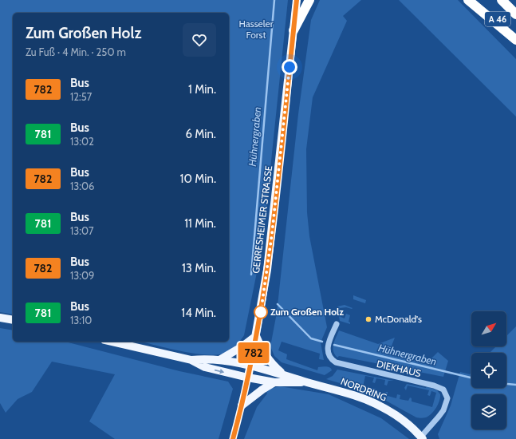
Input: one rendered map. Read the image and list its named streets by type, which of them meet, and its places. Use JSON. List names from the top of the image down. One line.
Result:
{"streets":{"highway":["A 46"],"main road":["GERRESHEIMER STRASSE","NORDRING"],"street":["DIEKHAUS"]},"crossings":[["GERRESHEIMER STRASSE","NORDRING"],["DIEKHAUS","NORDRING"]],"water":["Hühnergraben"],"parks":["Hasseler Forst"],"places":["Zum Großen Holz","McDonald's"],"lines":["bus line 782"],"north":"top right","page":{"on_map":"782","heading":["Zum Großen Holz","Zu Fuß · 4 Min. · 250 m"],"list":[{"mark":"782","name":"Bus","note":"12:57","value":"1 Min."},{"mark":"781","name":"Bus","note":"13:02","value":"6 Min."},{"mark":"782","name":"Bus","note":"13:06","value":"10 Min."},{"mark":"781","name":"Bus","note":"13:07","value":"11 Min."},{"mark":"782","name":"Bus","note":"13:09","value":"13 Min."},{"mark":"781","name":"Bus","note":"13:10","value":"14 Min."}]}}
